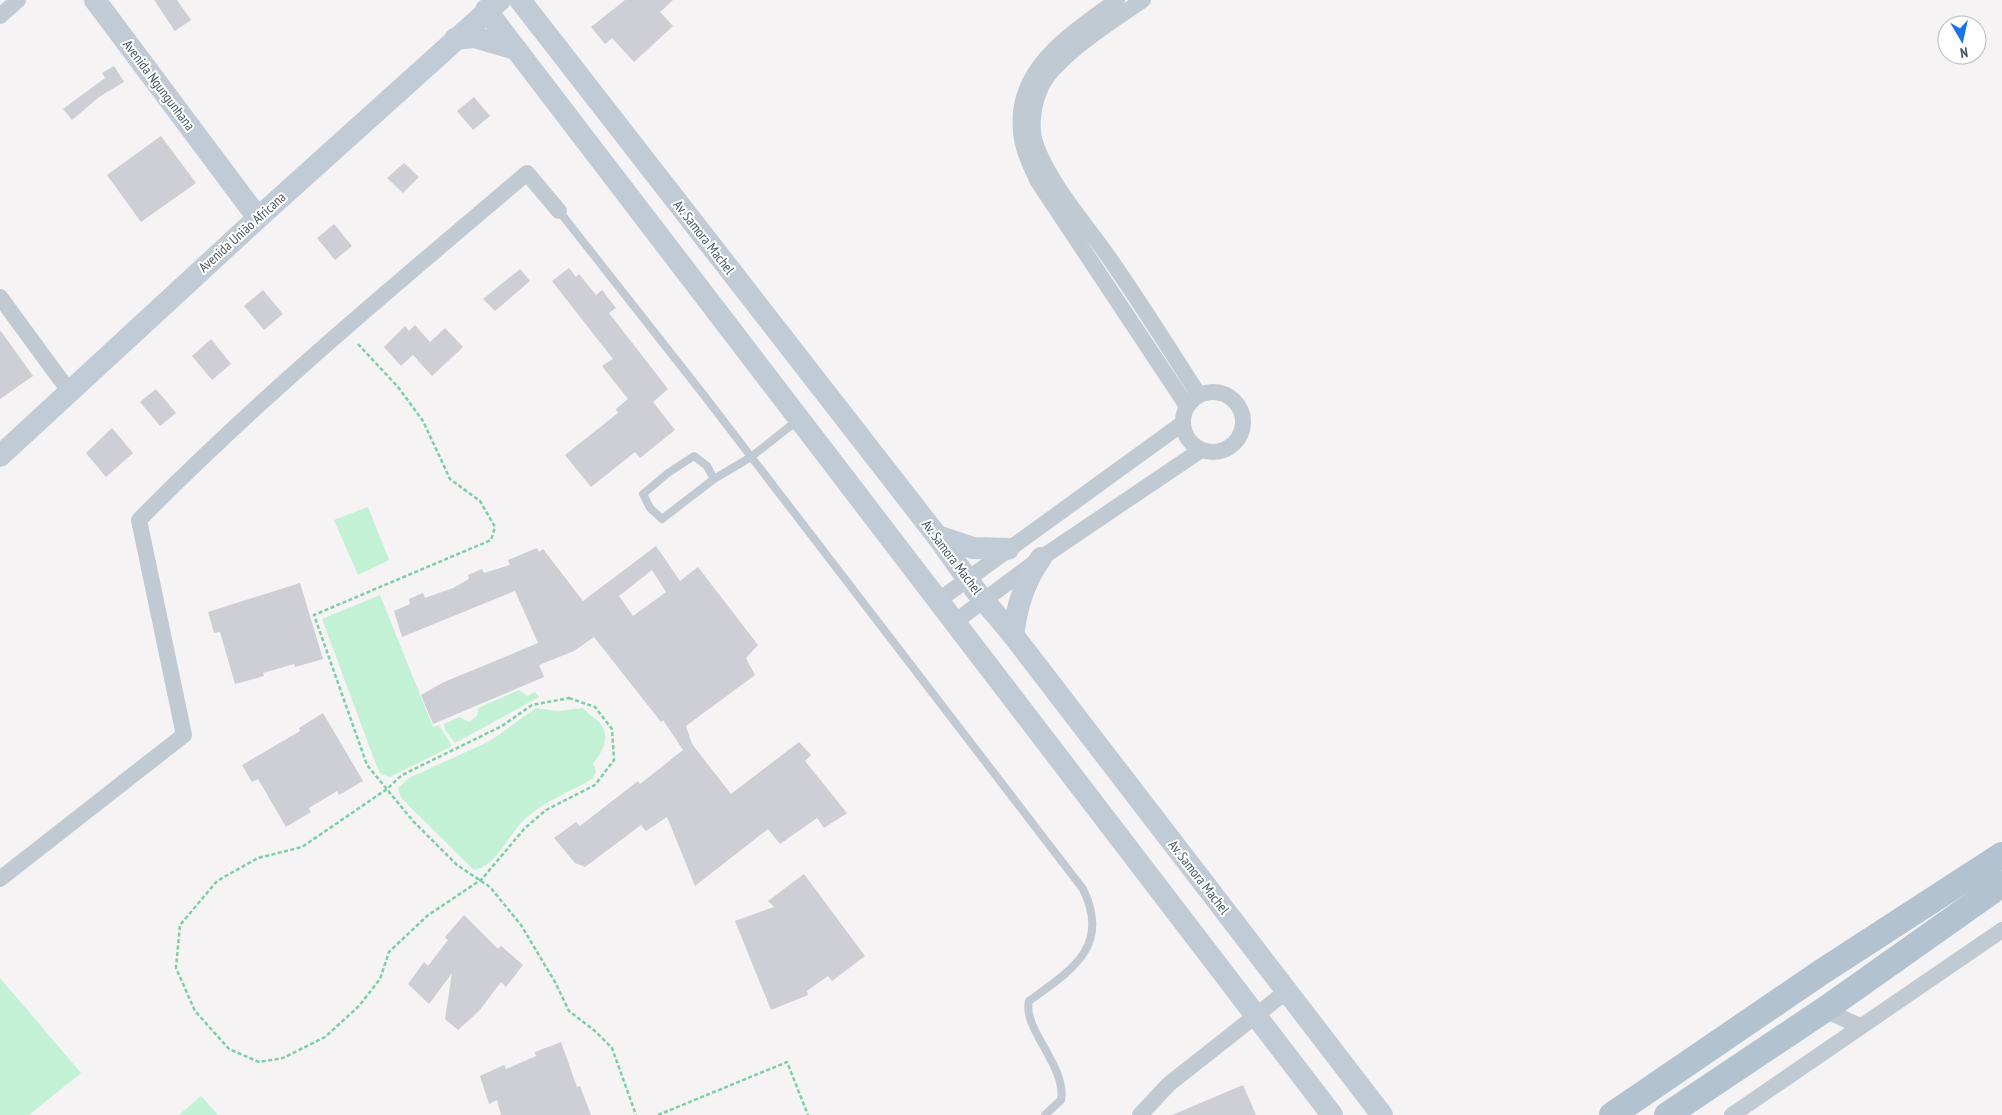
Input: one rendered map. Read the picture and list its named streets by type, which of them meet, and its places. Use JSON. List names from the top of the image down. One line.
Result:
{"streets":{"main road":["Avenida Ngungunhana","Avenida União Africana","Av. Samora Machel"]},"crossings":[["Avenida Ngungunhana","Avenida União Africana"]],"north":"bottom"}
